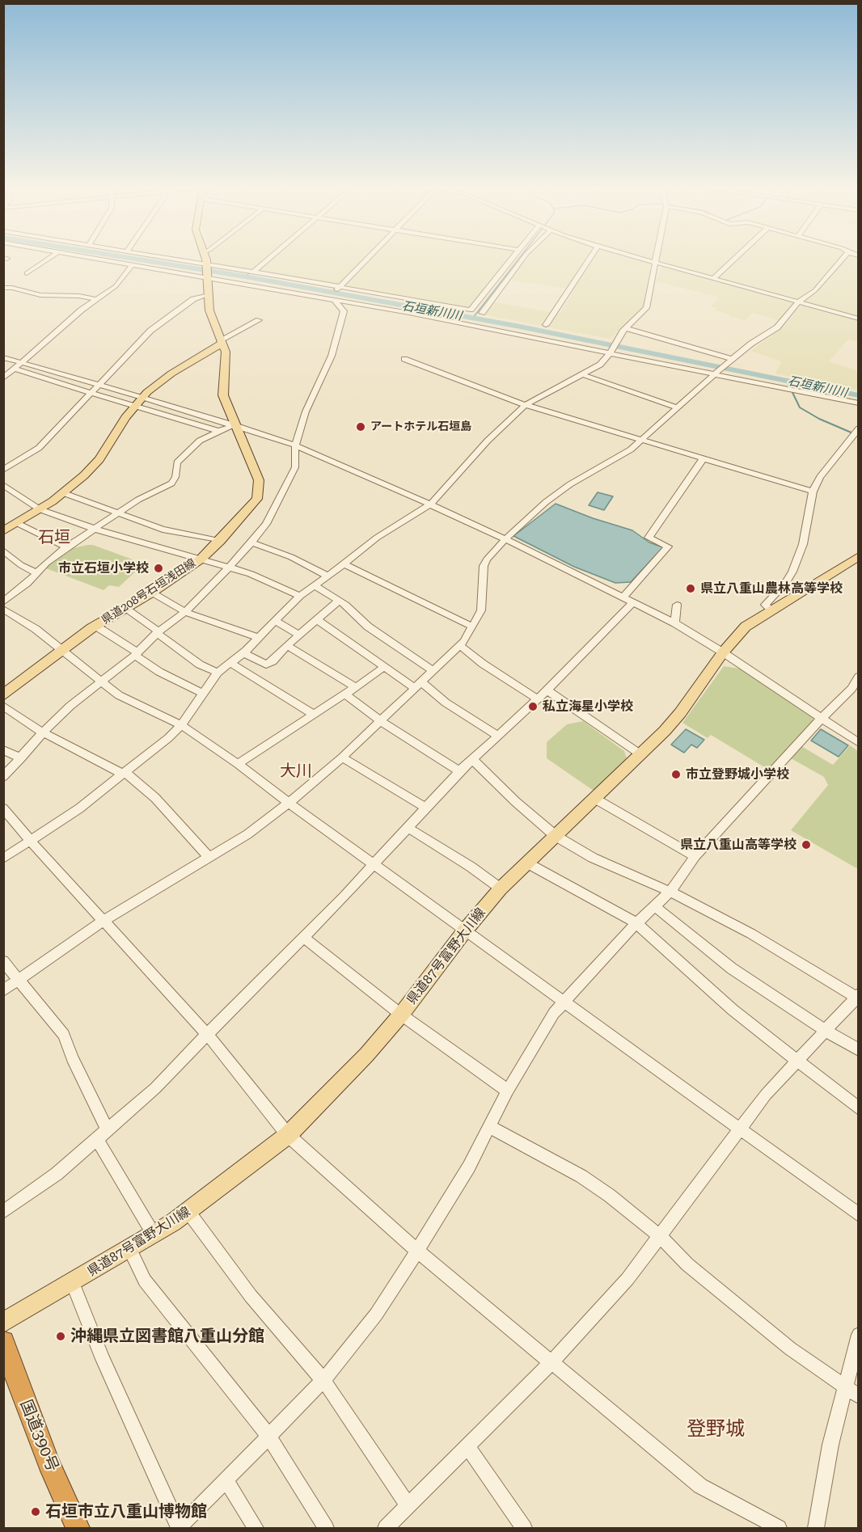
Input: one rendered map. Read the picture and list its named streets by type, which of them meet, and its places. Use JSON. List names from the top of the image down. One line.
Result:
{"streets":{"highway":["国道390号"],"main road":["県道208号石垣浅田線","県道87号富野大川線"]},"districts":["石垣","大川","登野城"],"water":["石垣新川川"],"places":["アートホテル石垣島","市立石垣小学校","県立八重山農林高等学校","私立海星小学校","市立登野城小学校","県立八重山高等学校","沖縄県立図書館八重山分館","石垣市立八重山博物館"]}
